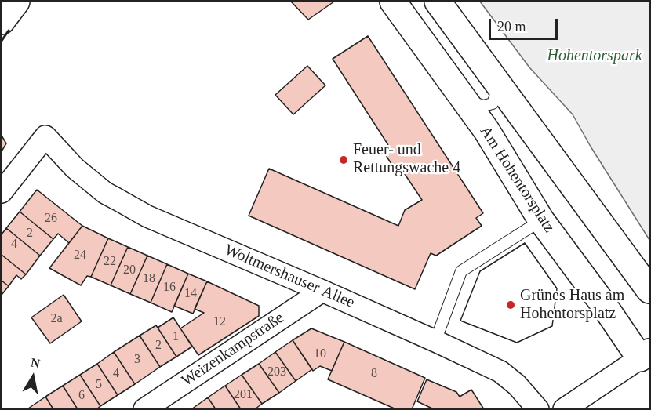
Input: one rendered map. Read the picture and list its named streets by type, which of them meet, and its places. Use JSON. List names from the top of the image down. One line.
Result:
{"streets":{"main road":["Am Hohentorsplatz"],"street":["Woltmershauser Allee","Weizenkampstraße"]},"crossings":[["Woltmershauser Allee","Weizenkampstraße"]],"parks":["Hohentorspark"],"places":["Feuer- und Rettungswache 4","Grünes Haus am Hohentorsplatz"],"house_numbers":["26","2","4","24","22","20","18","16","14","2a","12","1","2","10","3","203","4","8","5","201","6"],"scale_bar":"20 m","north":"top"}
